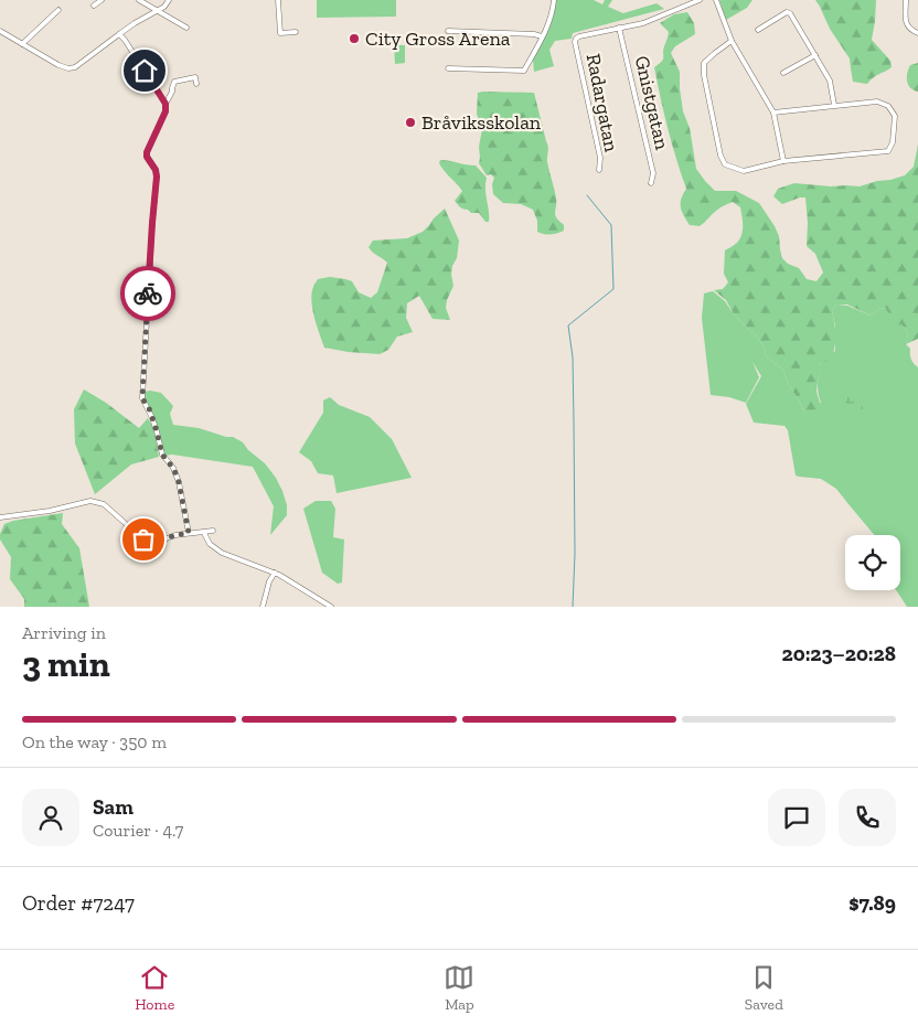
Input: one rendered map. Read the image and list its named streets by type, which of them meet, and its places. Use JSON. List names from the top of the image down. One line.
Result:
{"streets":{"street":["Radargatan","Gnistgatan"]},"crossings":[["Radargatan","Gnistgatan"]],"places":["City Gross Arena","Bråviksskolan"],"page":{"heading":["3 min","Arriving in","20:23–20:28"],"panel":["Sam","Courier · 4.7","Order #7247","$7.89"],"bar":"On the way · 350 m","tabs":["Home","Map","Saved"]}}
